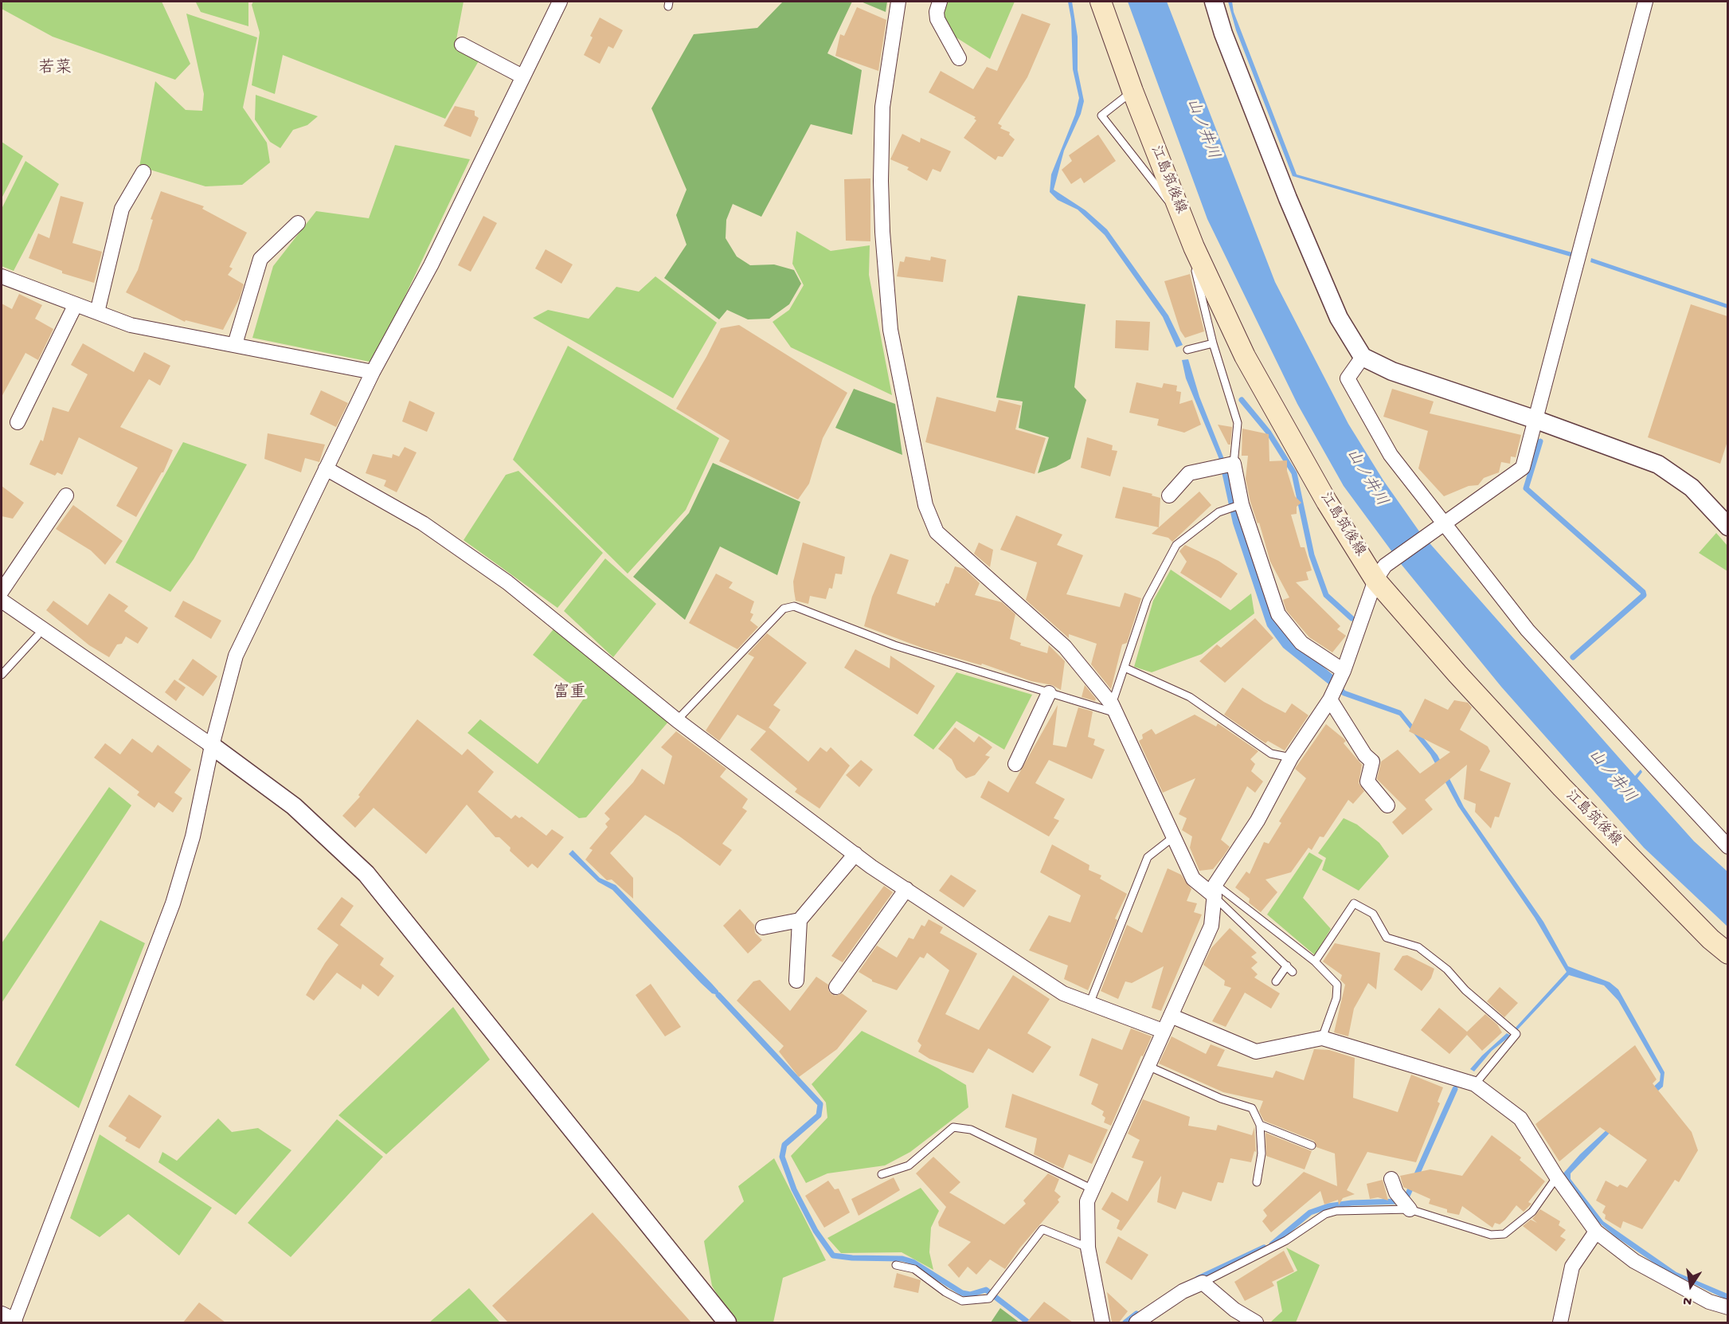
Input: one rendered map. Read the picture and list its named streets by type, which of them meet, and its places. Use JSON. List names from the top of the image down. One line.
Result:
{"streets":{"main road":["江島筑後線"]},"districts":["若菜","富重"],"water":["山ノ井川"],"north":"bottom"}
